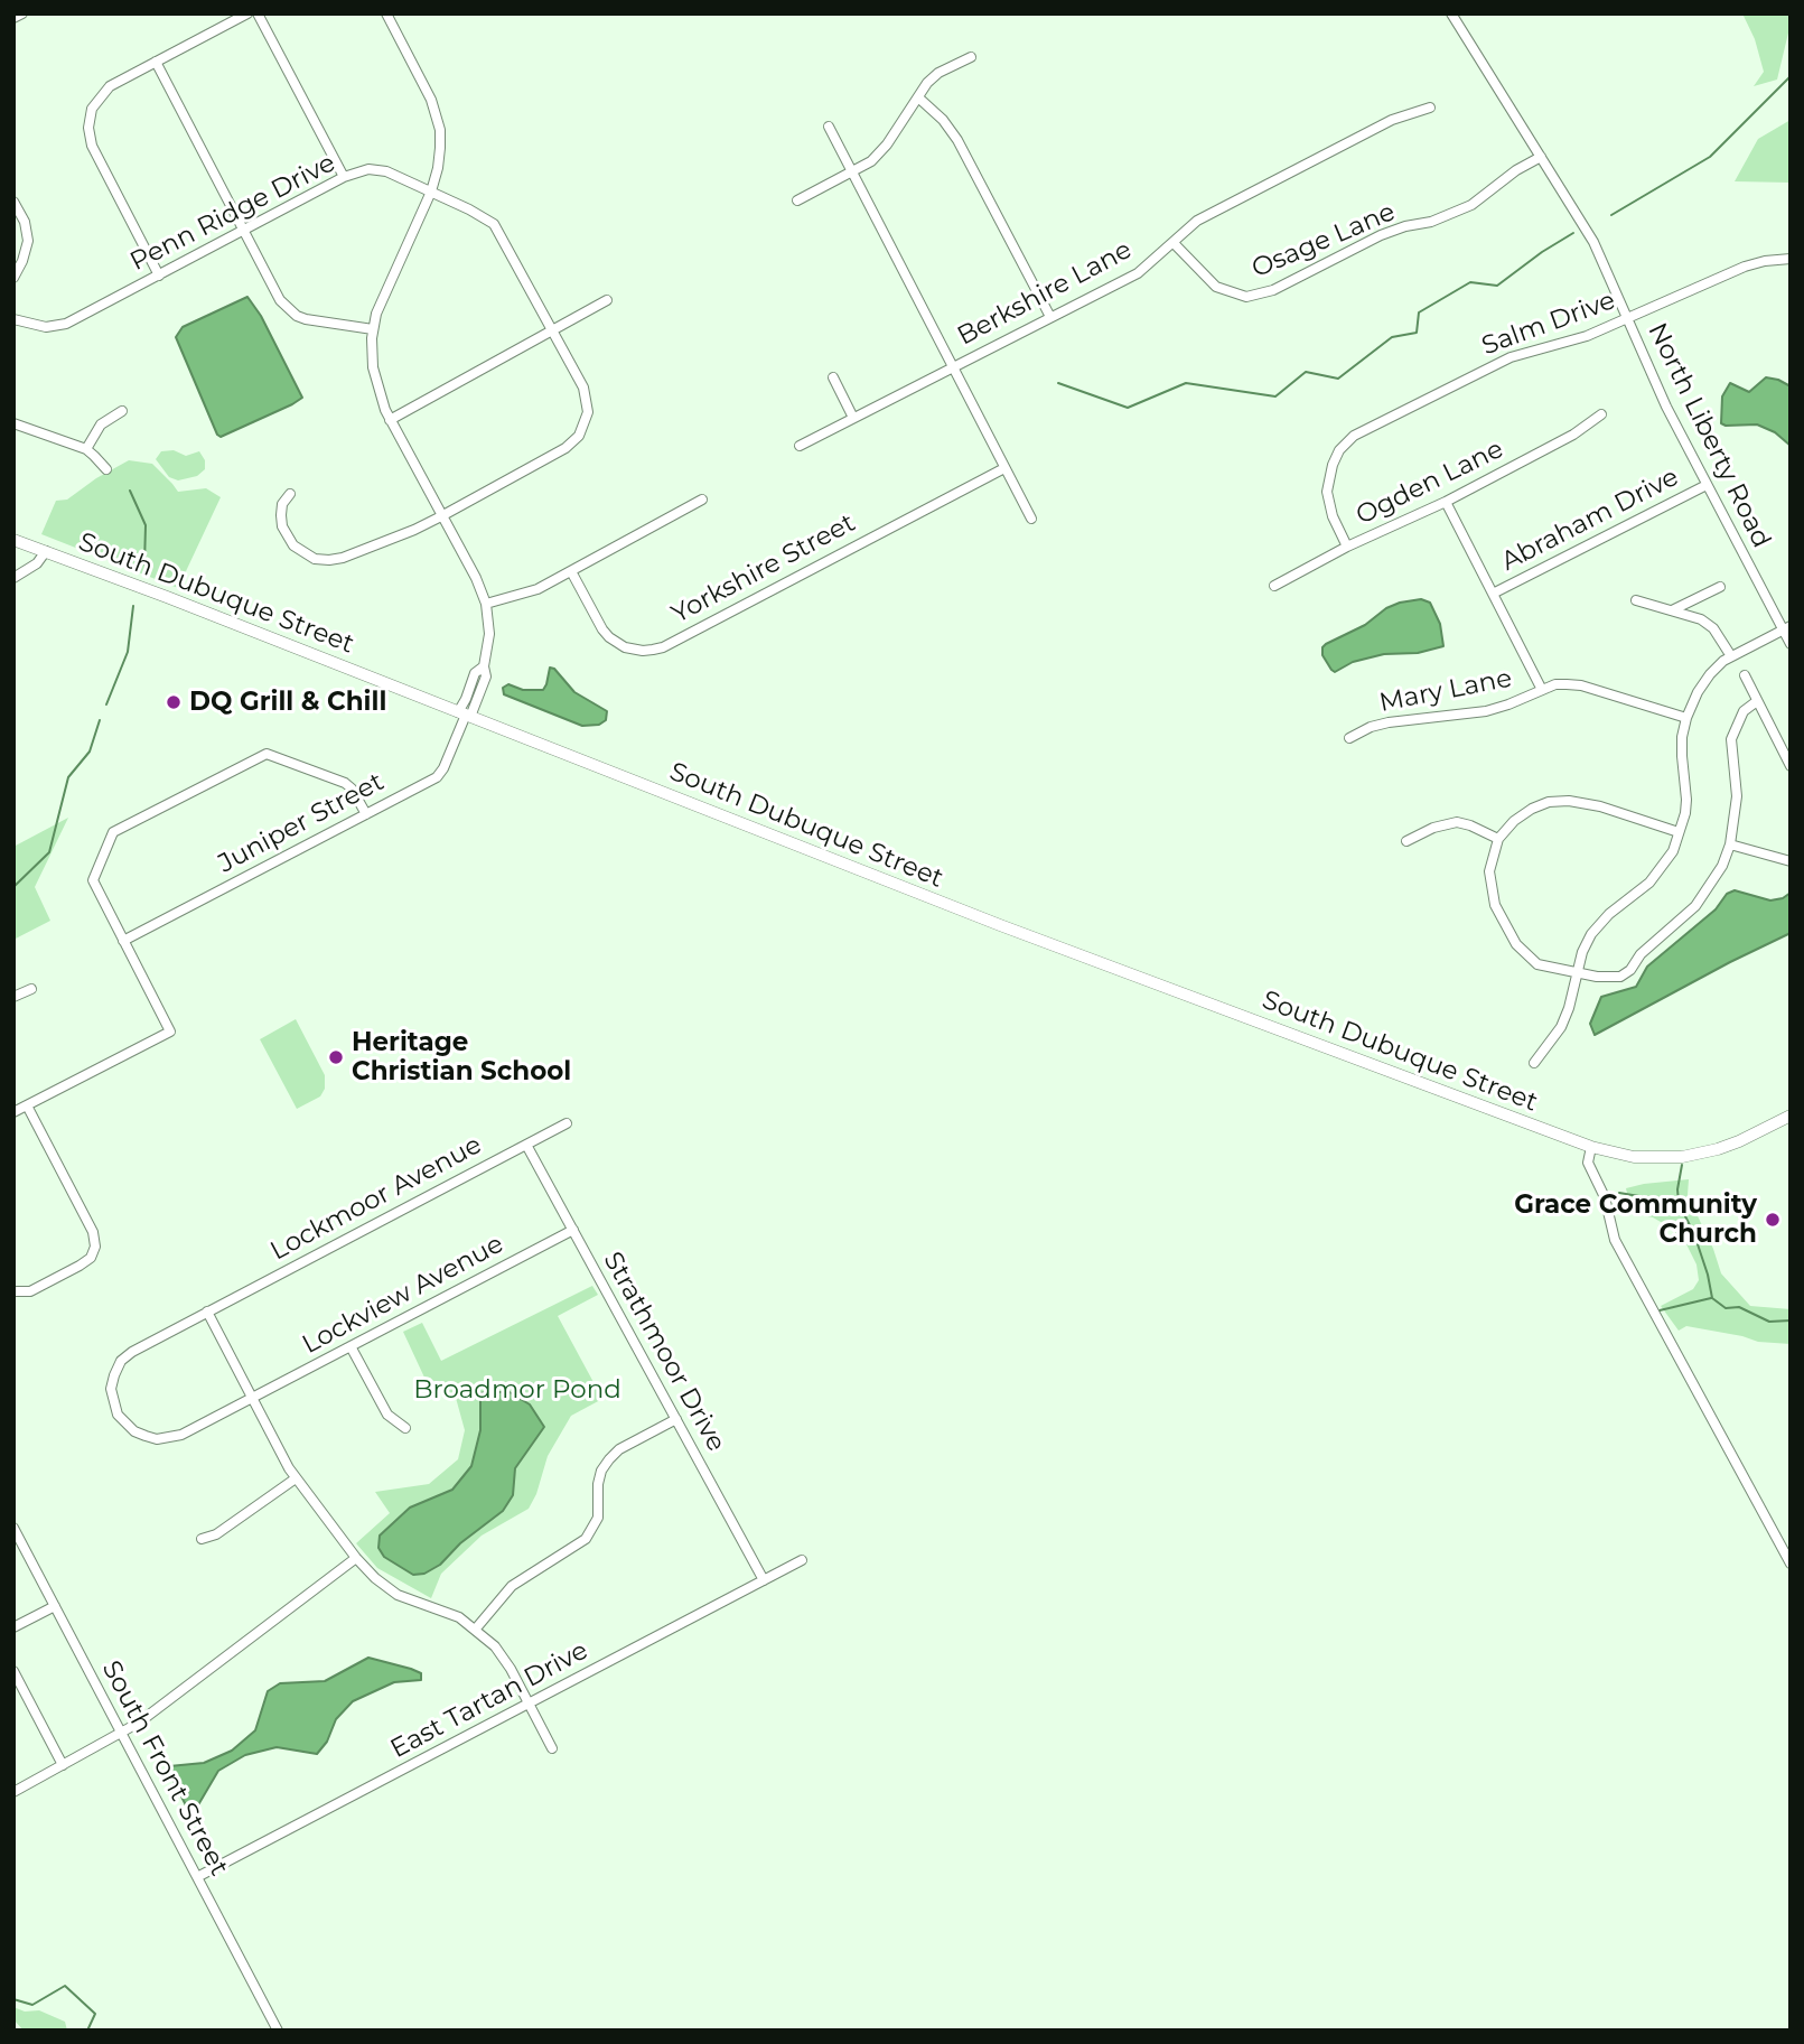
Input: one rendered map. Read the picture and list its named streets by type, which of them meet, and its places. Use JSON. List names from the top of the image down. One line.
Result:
{"streets":{"main road":["South Dubuque Street"],"street":["Penn Ridge Drive","Osage Lane","Berkshire Lane","Salm Drive","North Liberty Road","Ogden Lane","Abraham Drive","Yorkshire Street","Mary Lane","Juniper Street","Lockmoor Avenue","Lockview Avenue","Strathmoor Drive","East Tartan Drive","South Front Street"]},"crossings":[["Osage Lane","Berkshire Lane"],["Osage Lane","North Liberty Road"],["Salm Drive","North Liberty Road"],["Salm Drive","Ogden Lane"],["North Liberty Road","Abraham Drive"],["South Dubuque Street","Juniper Street"],["Lockmoor Avenue","Lockview Avenue"],["Lockmoor Avenue","Strathmoor Drive"],["Lockview Avenue","Strathmoor Drive"],["Strathmoor Drive","East Tartan Drive"],["East Tartan Drive","South Front Street"]],"parks":["Broadmor Pond"],"places":["DQ Grill & Chill","Heritage Christian School","Grace Community Church"]}
